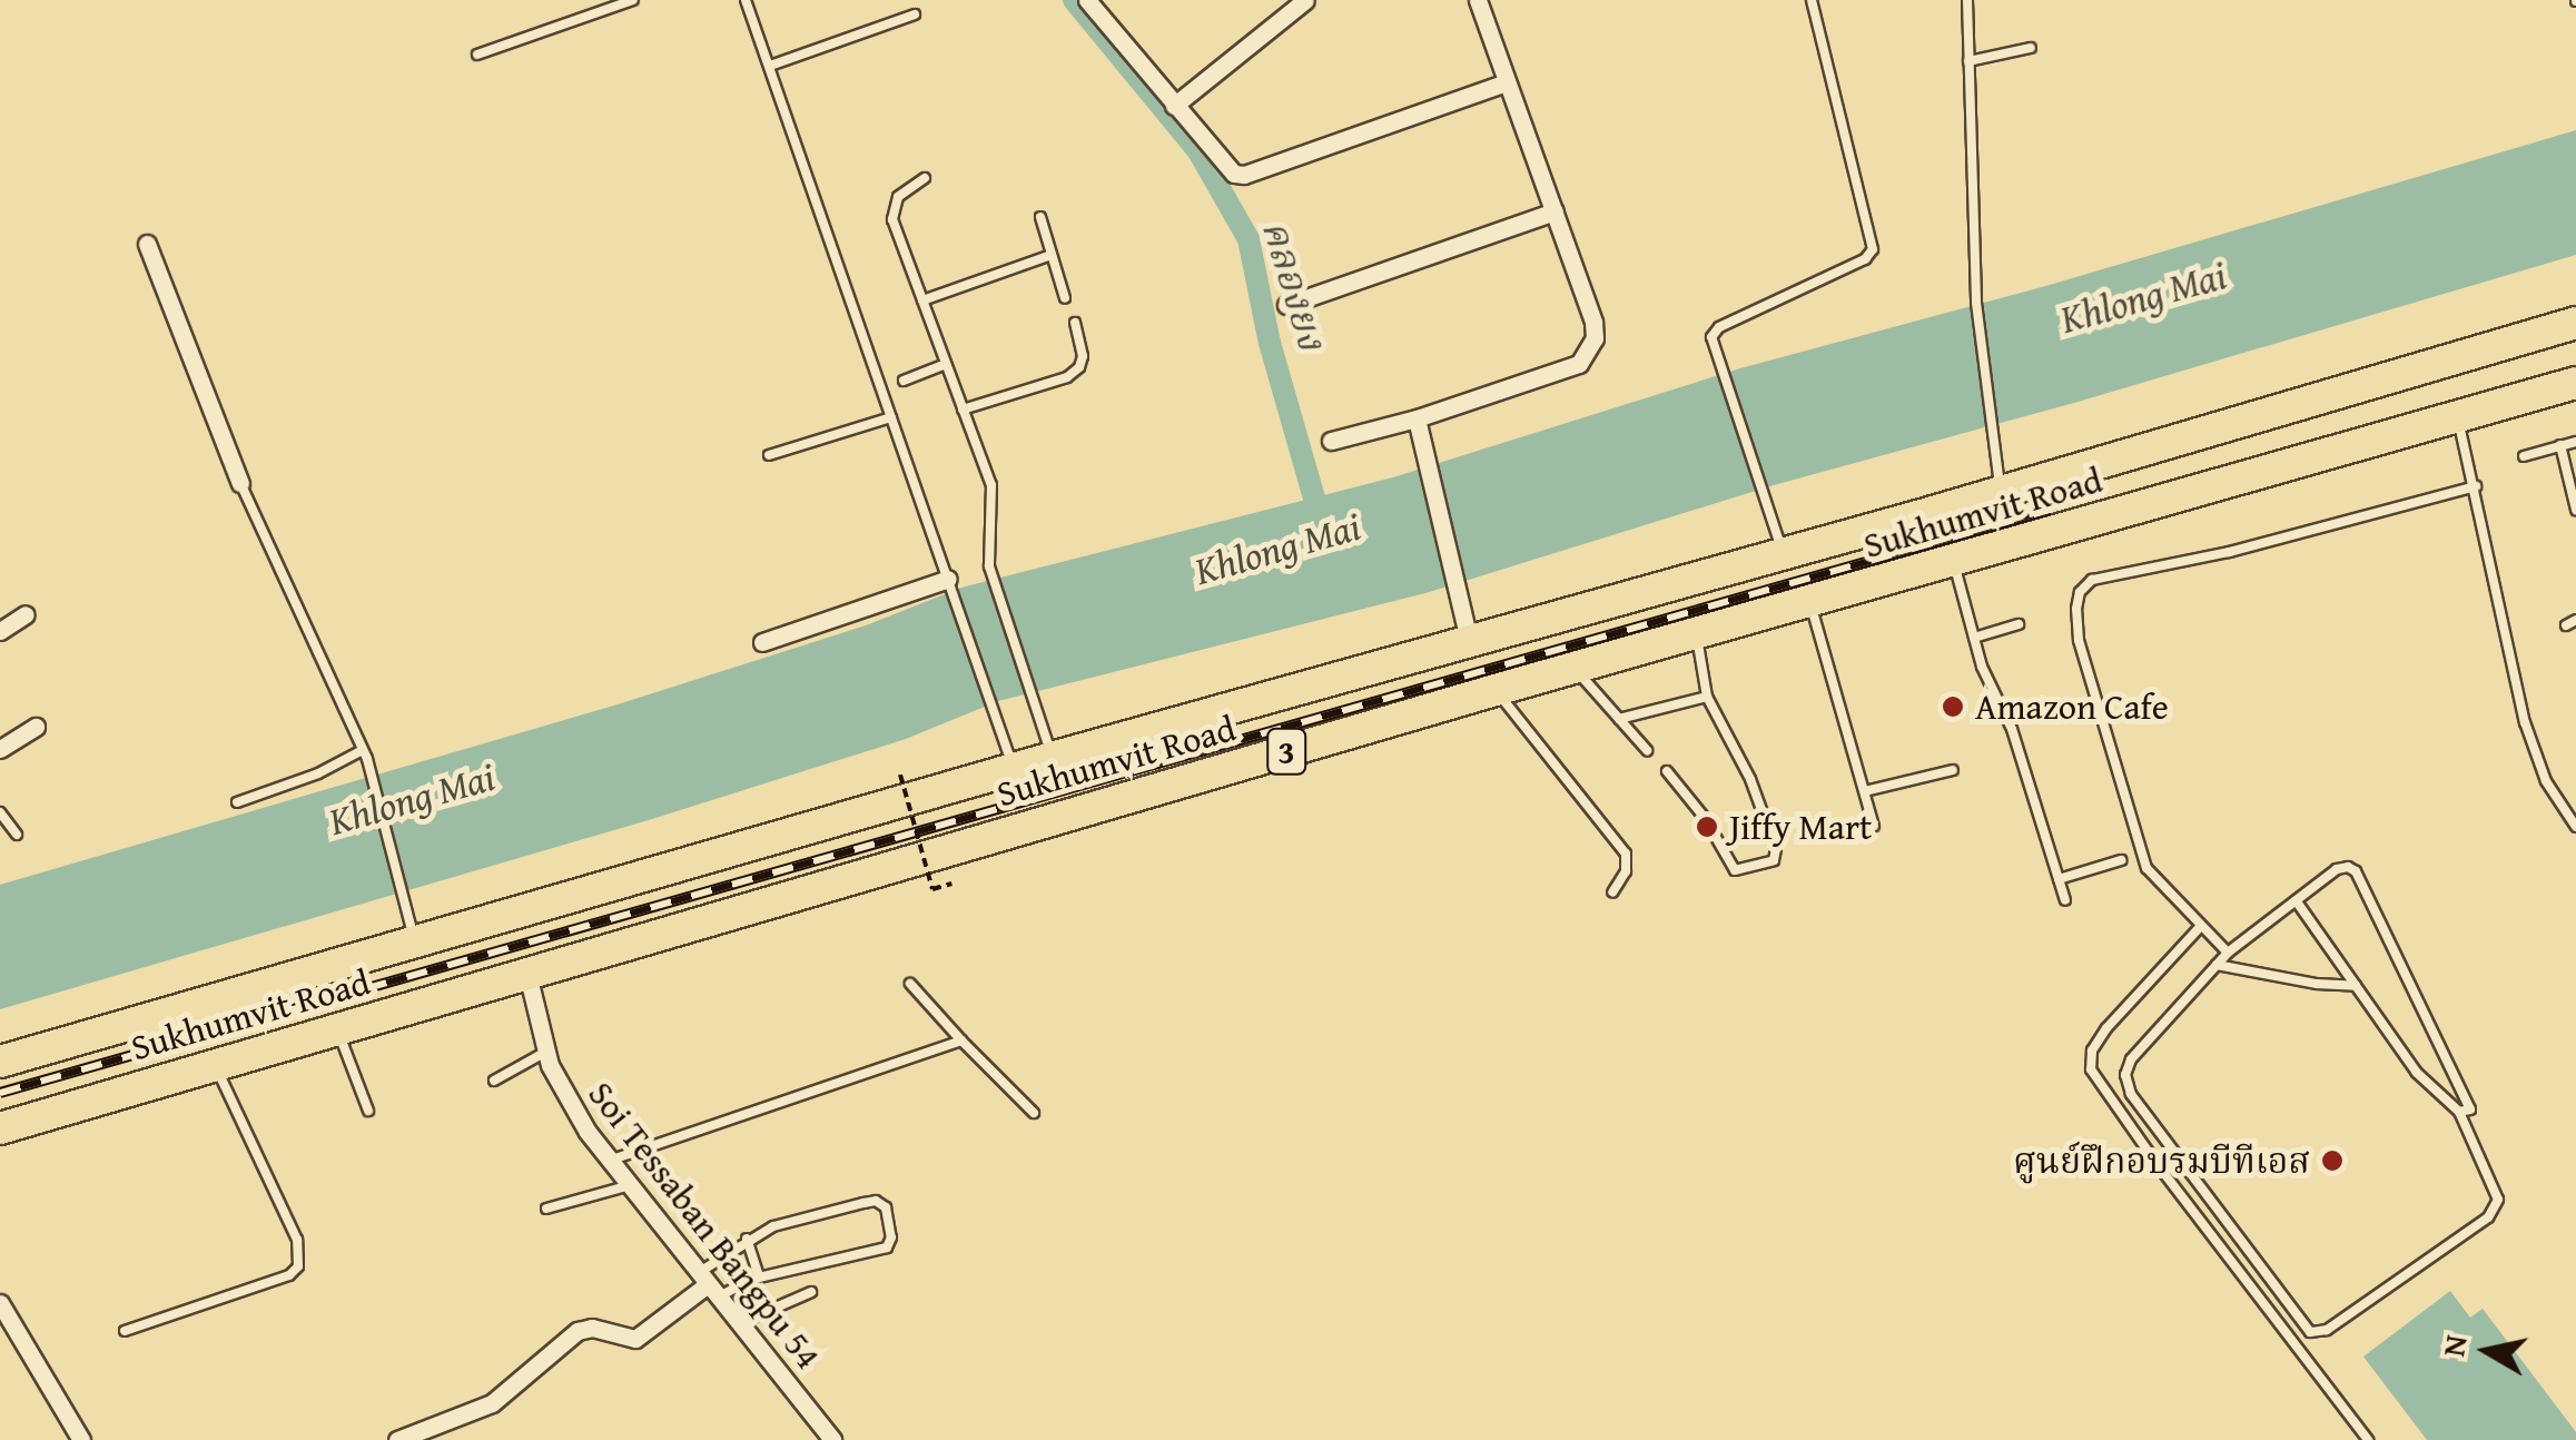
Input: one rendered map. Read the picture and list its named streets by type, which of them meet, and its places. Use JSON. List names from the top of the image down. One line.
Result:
{"streets":{"highway":["Sukhumvit Road","3"],"street":["Soi Tessaban Bangpu 54"]},"crossings":[["Sukhumvit Road","Soi Tessaban Bangpu 54"]],"water":["คลองยง","Khlong Mai"],"places":["Amazon Cafe","Jiffy Mart","ศูนย์ฝึกอบรมบีทีเอส"],"north":"left"}
